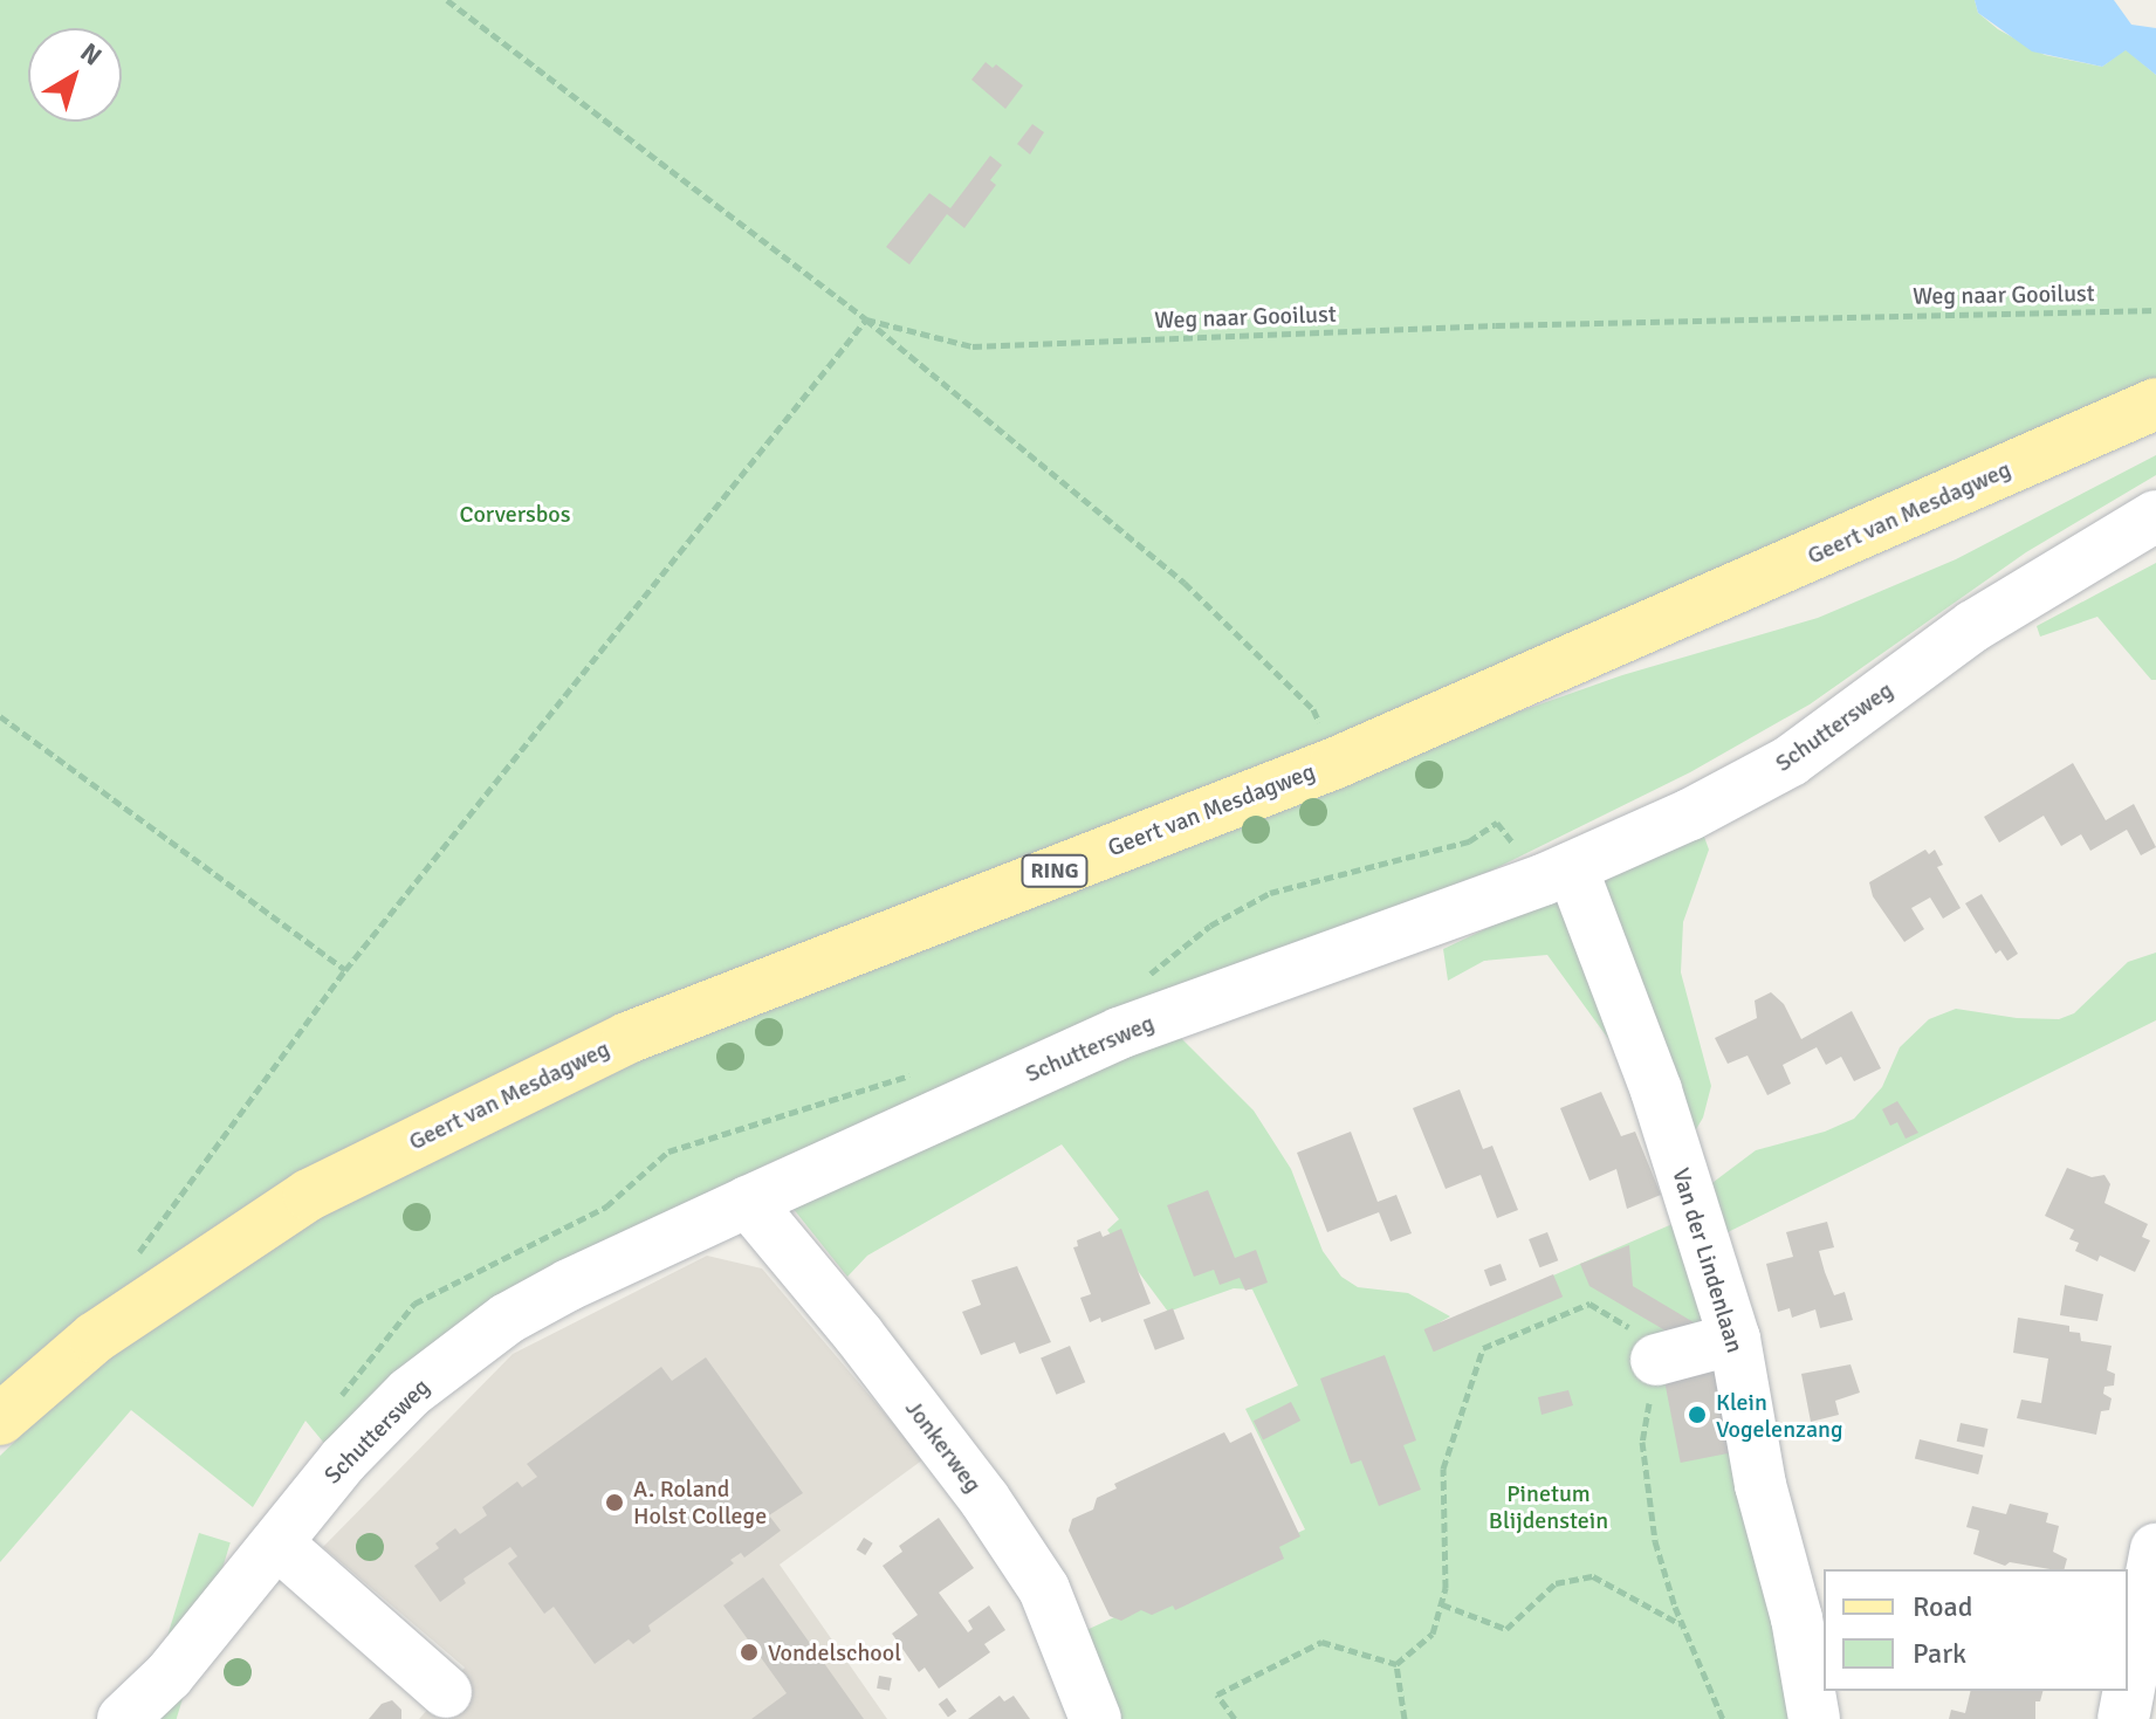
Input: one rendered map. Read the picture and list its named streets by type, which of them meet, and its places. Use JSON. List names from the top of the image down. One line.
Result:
{"streets":{"main road":["Geert van Mesdagweg","RING"],"street":["Schuttersweg","Van der Lindenlaan","Jonkerweg"],"path":["Weg naar Gooilust"]},"crossings":[["Schuttersweg","Van der Lindenlaan"],["Schuttersweg","Jonkerweg"]],"parks":["Corversbos","Pinetum Blijdenstein"],"places":["Klein Vogelenzang","A. Roland Holst College","Vondelschool"],"legend":["Road","Park"],"north":"top right"}
